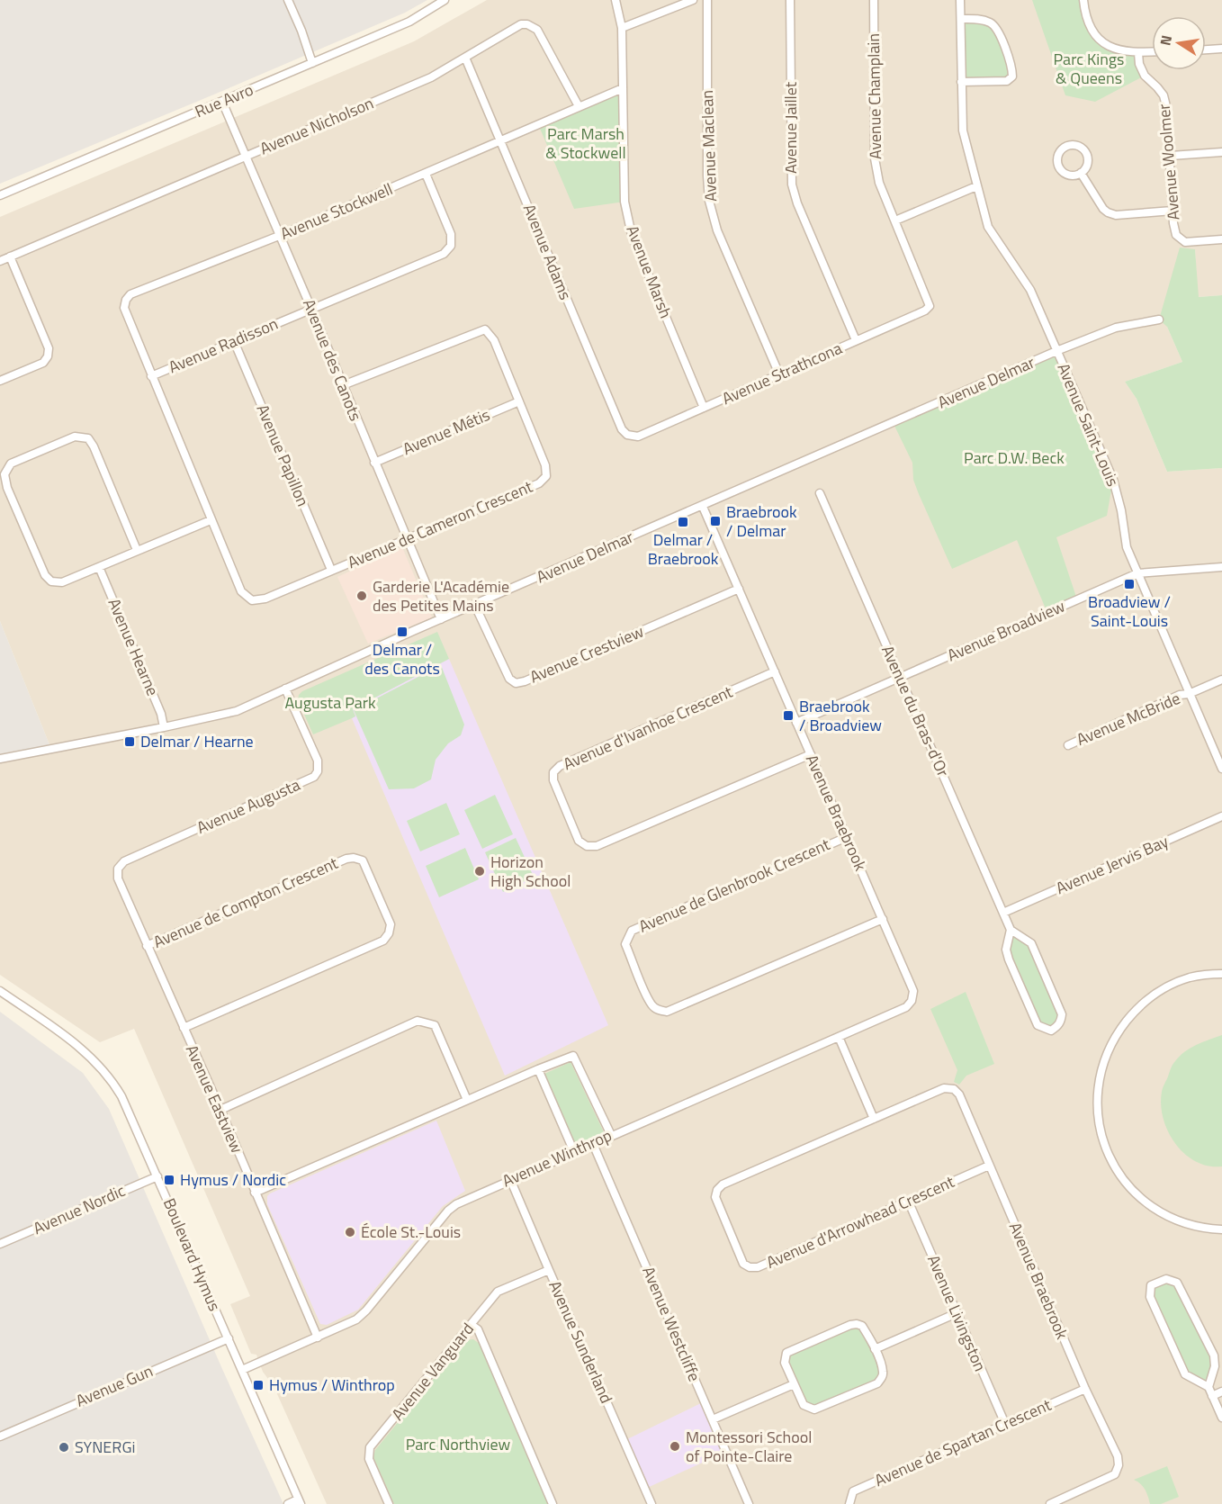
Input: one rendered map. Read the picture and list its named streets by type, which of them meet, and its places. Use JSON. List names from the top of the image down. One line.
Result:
{"streets":{"street":["Avenue Champlain","Rue Avro","Avenue Nicholson","Avenue Jaillet","Avenue Maclean","Avenue Woolmer","Avenue Stockwell","Avenue Adams","Avenue Marsh","Avenue Radisson","Avenue des Canots","Avenue Strathcona","Avenue Delmar","Avenue Saint-Louis","Avenue Métis","Avenue Papillon","Avenue de Cameron Crescent","Avenue Broadview","Avenue Hearne","Avenue Crestview","Avenue du Bras-d'Or","Avenue McBride","Avenue d'Ivanhoe Crescent","Avenue Augusta","Avenue Braebrook","Avenue Jervis Bay","Avenue de Glenbrook Crescent","Avenue de Compton Crescent","Avenue Eastview","Avenue Winthrop","Avenue Nordic","Avenue d'Arrowhead Crescent","Boulevard Hymus","Avenue Livingston","Avenue Westcliffe","Avenue Sunderland","Avenue Vanguard","Avenue Gun","Avenue de Spartan Crescent"]},"crossings":[["Avenue Champlain","Avenue Strathcona"],["Rue Avro","Avenue des Canots"],["Avenue Nicholson","Avenue Stockwell"],["Avenue Nicholson","Avenue Adams"],["Avenue Nicholson","Avenue des Canots"],["Avenue Jaillet","Avenue Strathcona"],["Avenue Maclean","Avenue Strathcona"],["Avenue Stockwell","Avenue Adams"],["Avenue Stockwell","Avenue Marsh"],["Avenue Stockwell","Avenue Radisson"],["Avenue Stockwell","Avenue des Canots"],["Avenue Adams","Avenue Strathcona"],["Avenue Marsh","Avenue Strathcona"],["Avenue Radisson","Avenue des Canots"],["Avenue Radisson","Avenue Papillon"],["Avenue Radisson","Avenue de Cameron Crescent"],["Avenue des Canots","Avenue Delmar"],["Avenue des Canots","Avenue Métis"],["Avenue des Canots","Avenue de Cameron Crescent"],["Avenue Delmar","Avenue Saint-Louis"],["Avenue Delmar","Avenue Hearne"],["Avenue Delmar","Avenue Crestview"],["Avenue Delmar","Avenue Augusta"],["Avenue Delmar","Avenue Braebrook"],["Avenue Saint-Louis","Avenue Broadview"],["Avenue Saint-Louis","Avenue McBride"],["Avenue Métis","Avenue de Cameron Crescent"],["Avenue Papillon","Avenue de Cameron Crescent"],["Avenue Broadview","Avenue du Bras-d'Or"],["Avenue Broadview","Avenue Braebrook"],["Avenue Crestview","Avenue Braebrook"],["Avenue du Bras-d'Or","Avenue Jervis Bay"],["Avenue d'Ivanhoe Crescent","Avenue Braebrook"],["Avenue Augusta","Avenue Eastview"],["Avenue Braebrook","Avenue de Glenbrook Crescent"],["Avenue Braebrook","Avenue Winthrop"],["Avenue Braebrook","Avenue d'Arrowhead Crescent"],["Avenue Braebrook","Avenue de Spartan Crescent"],["Avenue de Compton Crescent","Avenue Eastview"],["Avenue Eastview","Avenue Winthrop"],["Avenue Winthrop","Boulevard Hymus"],["Avenue Winthrop","Avenue Westcliffe"],["Avenue Winthrop","Avenue Sunderland"],["Avenue Nordic","Boulevard Hymus"],["Avenue d'Arrowhead Crescent","Avenue Livingston"],["Boulevard Hymus","Avenue Gun"],["Avenue Livingston","Avenue de Spartan Crescent"],["Avenue Sunderland","Avenue Vanguard"]],"parks":["Parc Kings & Queens","Parc Marsh & Stockwell","Parc D.W. Beck","Augusta Park","Parc Northview"],"places":{"transit":["Braebrook / Delmar","Delmar / Braebrook","Broadview / Saint-Louis","Delmar / des Canots","Braebrook / Broadview","Delmar / Hearne","Hymus / Nordic","Hymus / Winthrop"],"other":["Garderie L'Académie des Petites Mains","Horizon High School","École St.-Louis","Montessori School of Pointe-Claire","SYNERGi"]},"north":"left"}
